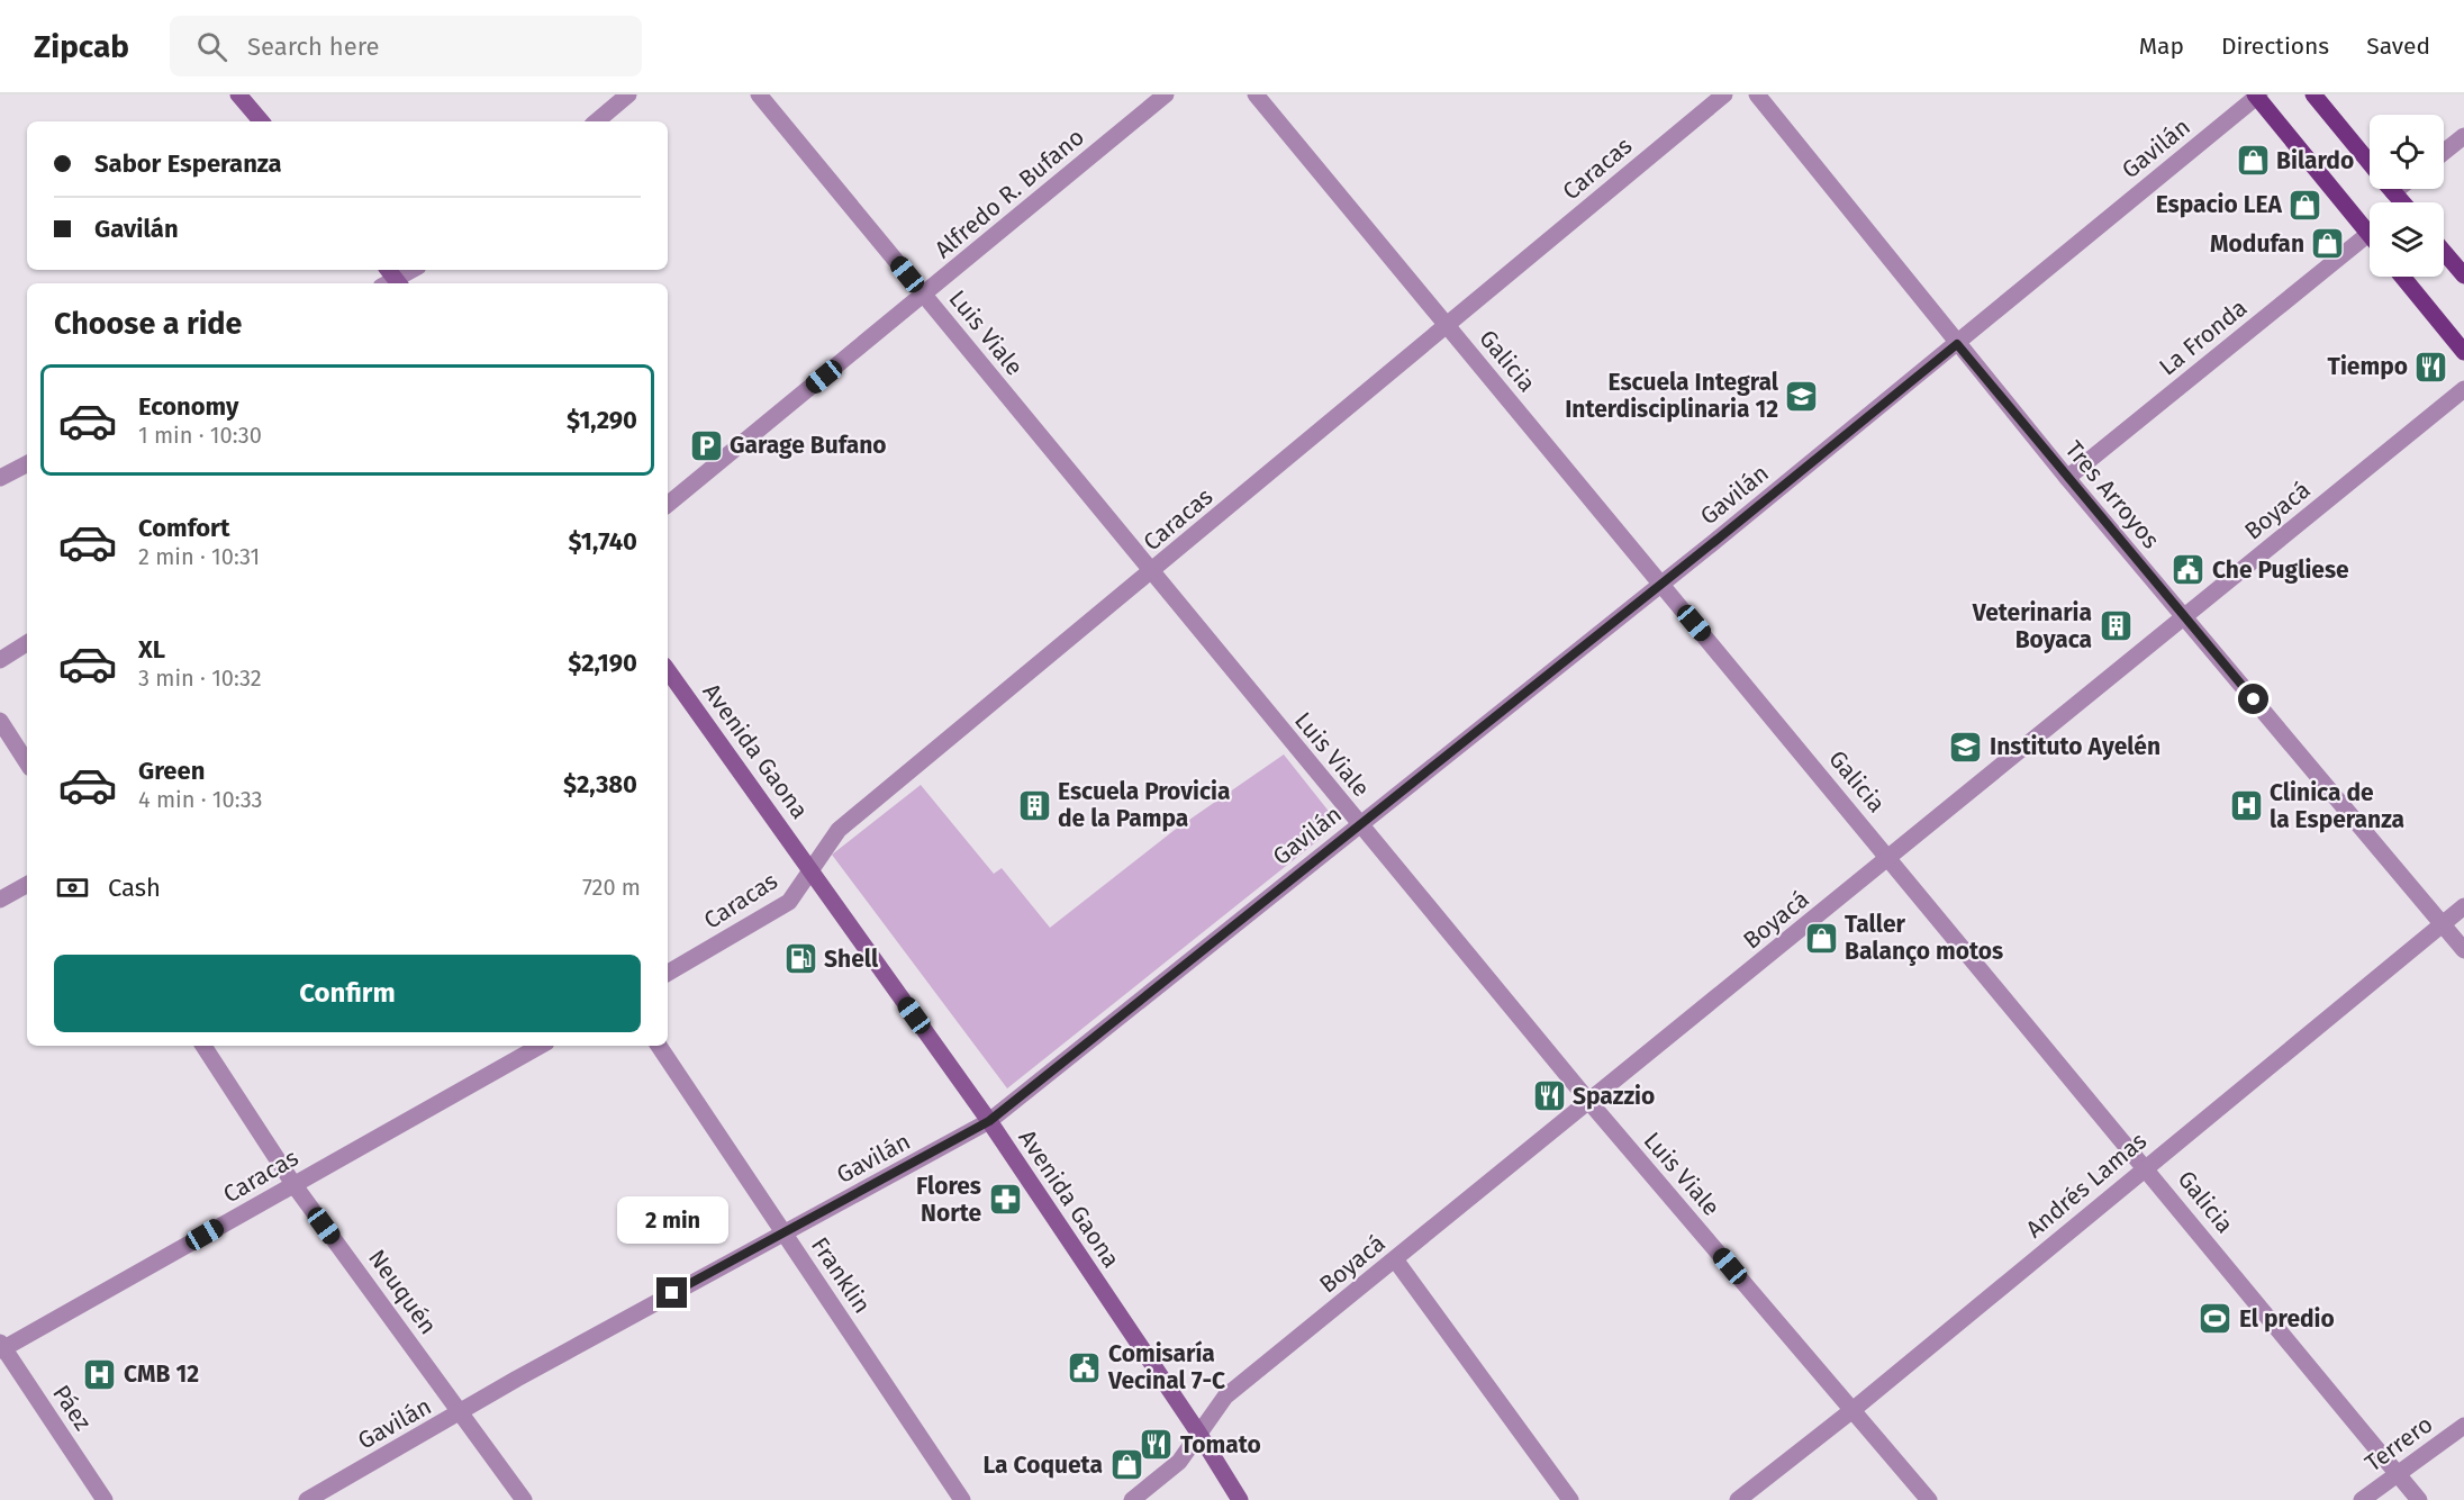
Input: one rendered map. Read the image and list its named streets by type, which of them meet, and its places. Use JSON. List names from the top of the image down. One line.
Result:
{"streets":{"main road":["Avenida Gaona"],"street":["Gavilán","Caracas","Alfredo R. Bufano","Luis Viale","La Fronda","Galicia","Tres Arroyos","Boyacá","Andrés Lamas","Franklin","Neuquén","Páez","Terrero"]},"crossings":[["Gavilán","Luis Viale"],["Gavilán","Galicia"],["Gavilán","Tres Arroyos"],["Gavilán","Avenida Gaona"],["Gavilán","Franklin"],["Gavilán","Neuquén"],["Caracas","Luis Viale"],["Caracas","Galicia"],["Caracas","Avenida Gaona"],["Caracas","Neuquén"],["Caracas","Páez"],["Alfredo R. Bufano","Luis Viale"],["Luis Viale","Boyacá"],["Luis Viale","Andrés Lamas"],["La Fronda","Tres Arroyos"],["Galicia","Boyacá"],["Galicia","Andrés Lamas"],["Galicia","Terrero"],["Tres Arroyos","Boyacá"],["Tres Arroyos","Andrés Lamas"],["Boyacá","Avenida Gaona"]],"places":{"shop":["Bilardo","Espacio LEA","Modufan","Taller Balanço motos","La Coqueta"],"restaurant":["Tiempo","Spazzio","Tomato"],"school or university":["Escuela Integral Interdisciplinaria 12","Instituto Ayelén"],"parking":["Garage Bufano"],"public building":["Che Pugliese","Comisaría Vecinal 7-C"],"building":["Veterinaria Boyaca","Escuela Provicia de la Pampa"],"hospital":["Clinica de la Esperanza","CMB 12"],"fuel station":["Shell"],"pharmacy":["Flores Norte"],"sports":["El predio"]},"page":{"header":"Zipcab","search":"Search here","nav":["Map","Directions","Saved"],"banner":["Sabor Esperanza","Gavilán"],"heading":"Choose a ride","list":[{"name":"Economy","note":"1 min · 10:30","value":"$1,290"},{"name":"Comfort","note":"2 min · 10:31","value":"$1,740"},{"name":"XL","note":"3 min · 10:32","value":"$2,190"},{"name":"Green","note":"4 min · 10:33","value":"$2,380"}],"pay":["Cash","720 m"],"buttons":"Confirm","bubble":"2 min"}}
